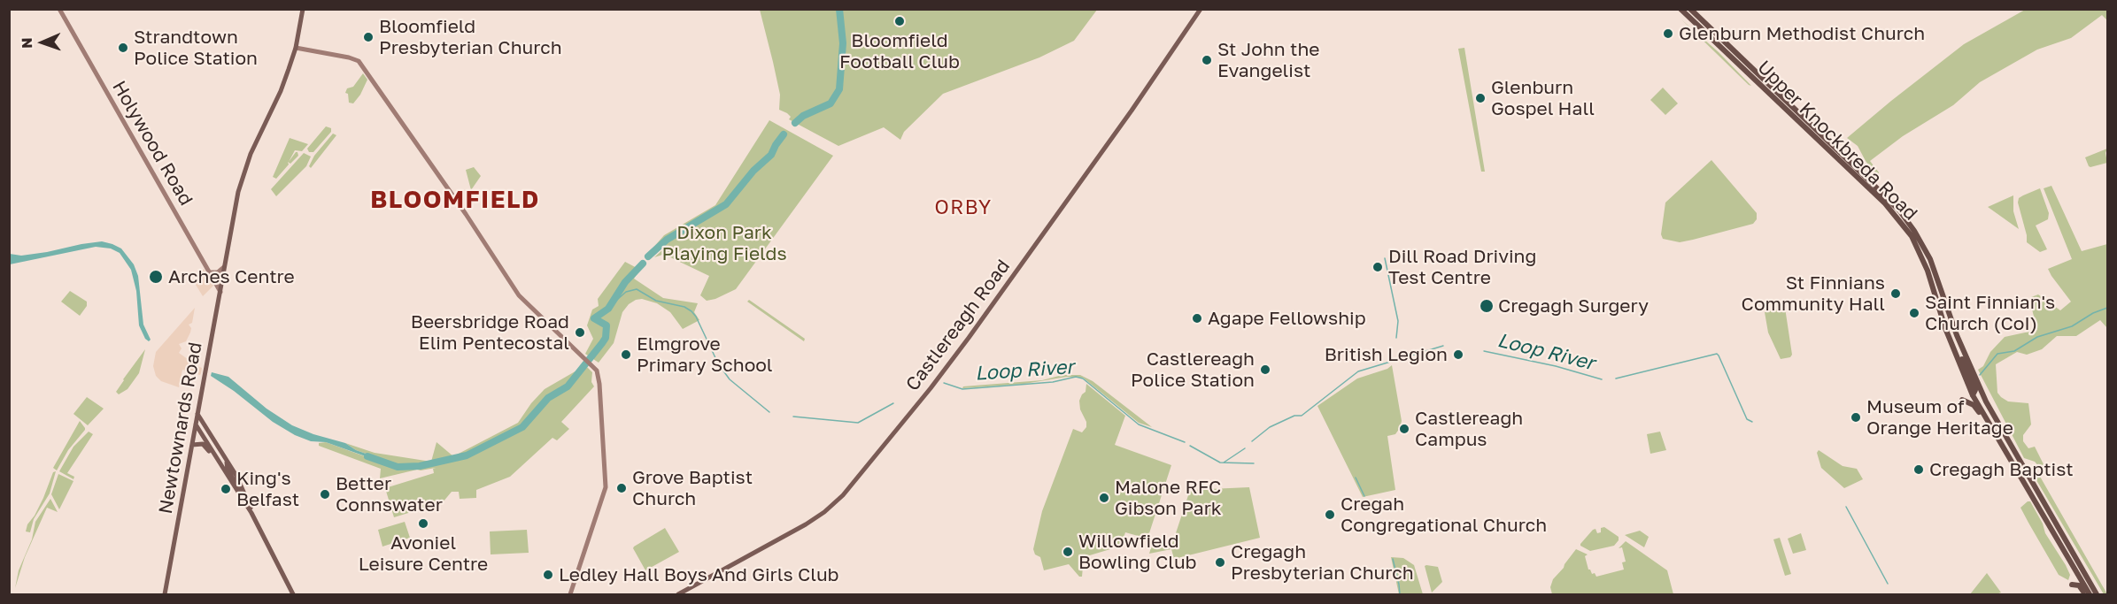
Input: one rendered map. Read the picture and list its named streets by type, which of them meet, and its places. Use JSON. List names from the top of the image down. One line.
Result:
{"streets":{"highway":["Upper Knockbreda Road"],"main road":["Holywood Road","Castlereagh Road","Newtownards Road"]},"crossings":[["Holywood Road","Newtownards Road"]],"districts":["BLOOMFIELD","ORBY"],"water":["Loop River"],"parks":["Dixon Park Playing Fields"],"places":["Bloomfield Football Club","Glenburn Methodist Church","Bloomfield Presbyterian Church","Strandtown Police Station","St John the Evangelist","Glenburn Gospel Hall","Dill Road Driving Test Centre","Arches Centre","St Finnians Community Hall","Cregagh Surgery","Saint Finnian's Church (CoI)","Agape Fellowship","Beersbridge Road Elim Pentecostal","Elmgrove Primary School","British Legion","Castlereagh Police Station","Museum of Orange Heritage","Castlereagh Campus","Cregagh Baptist","Grove Baptist Church","King's Belfast","Better Connswater","Malone RFC Gibson Park","Cregah Congregational Church","Avoniel Leisure Centre","Willowfield Bowling Club","Cregagh Presbyterian Church","Ledley Hall Boys And Girls Club"],"north":"left"}
